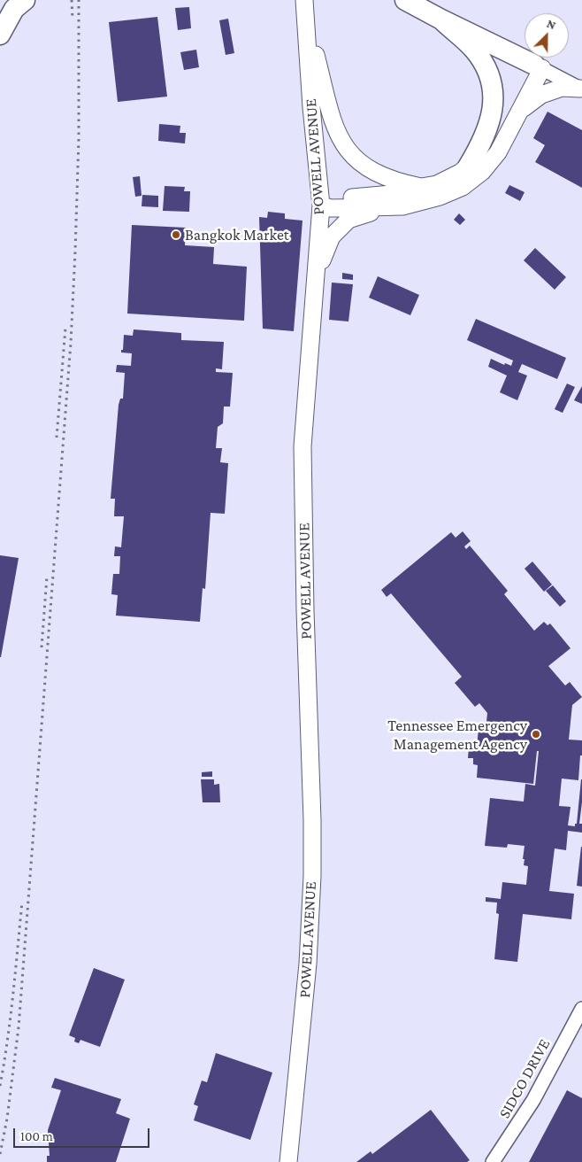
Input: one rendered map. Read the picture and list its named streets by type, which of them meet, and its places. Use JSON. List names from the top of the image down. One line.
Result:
{"streets":{"main road":["POWELL AVENUE"],"street":["SIDCO DRIVE"]},"places":["Bangkok Market","Tennessee Emergency Management Agency"],"scale_bar":"100 m","north":"top right"}
